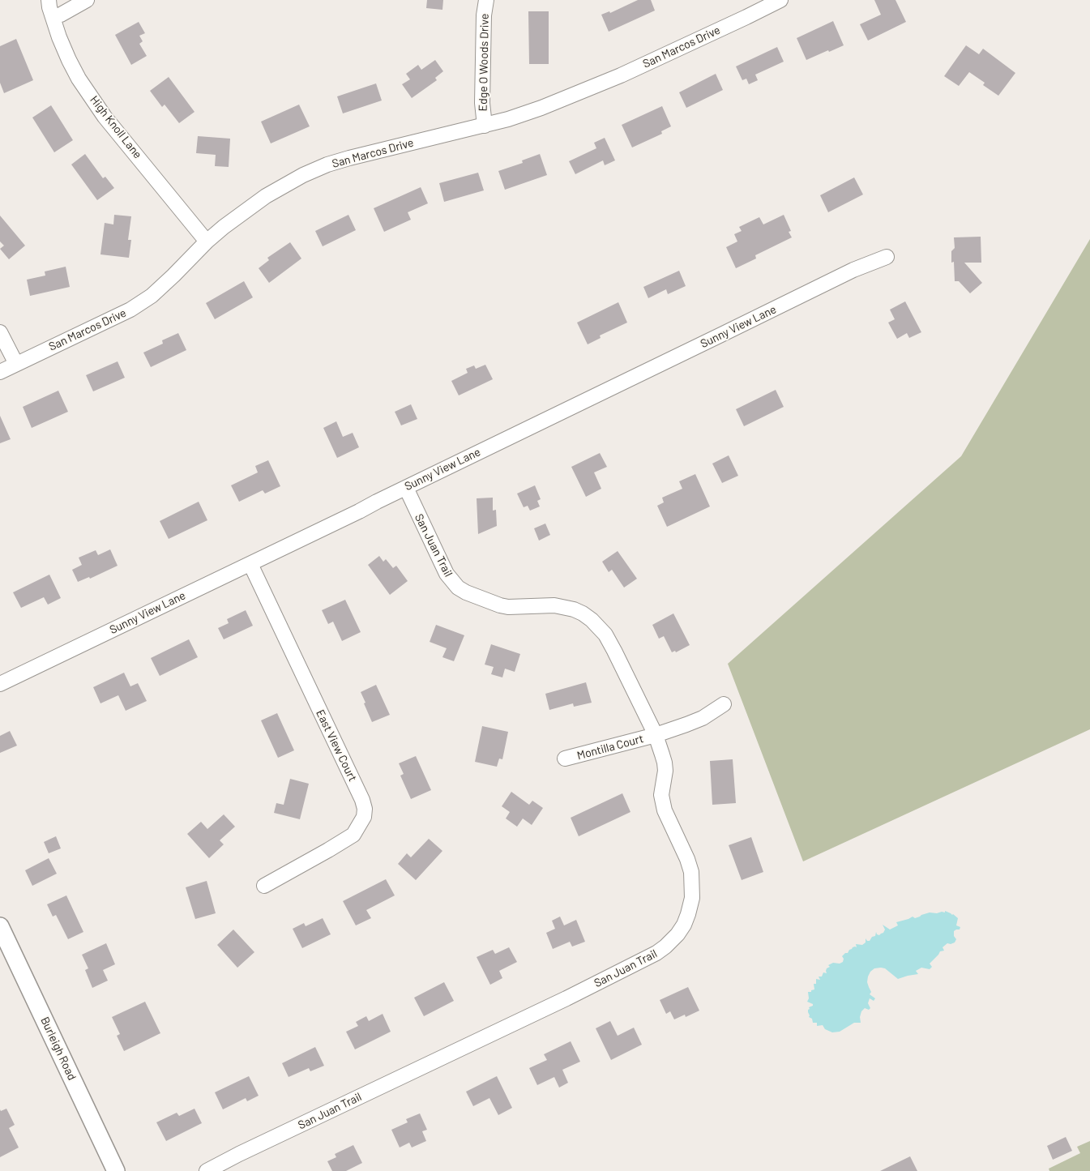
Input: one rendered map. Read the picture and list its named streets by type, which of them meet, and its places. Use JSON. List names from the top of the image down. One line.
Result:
{"streets":{"street":["San Marcos Drive","Edge O Woods Drive","High Knoll Lane","Sunny View Lane","San Juan Trail","East View Court","Montilla Court","Burleigh Road"]},"crossings":[["San Marcos Drive","Edge O Woods Drive"],["San Marcos Drive","High Knoll Lane"],["Sunny View Lane","San Juan Trail"],["Sunny View Lane","East View Court"],["San Juan Trail","Montilla Court"]]}
